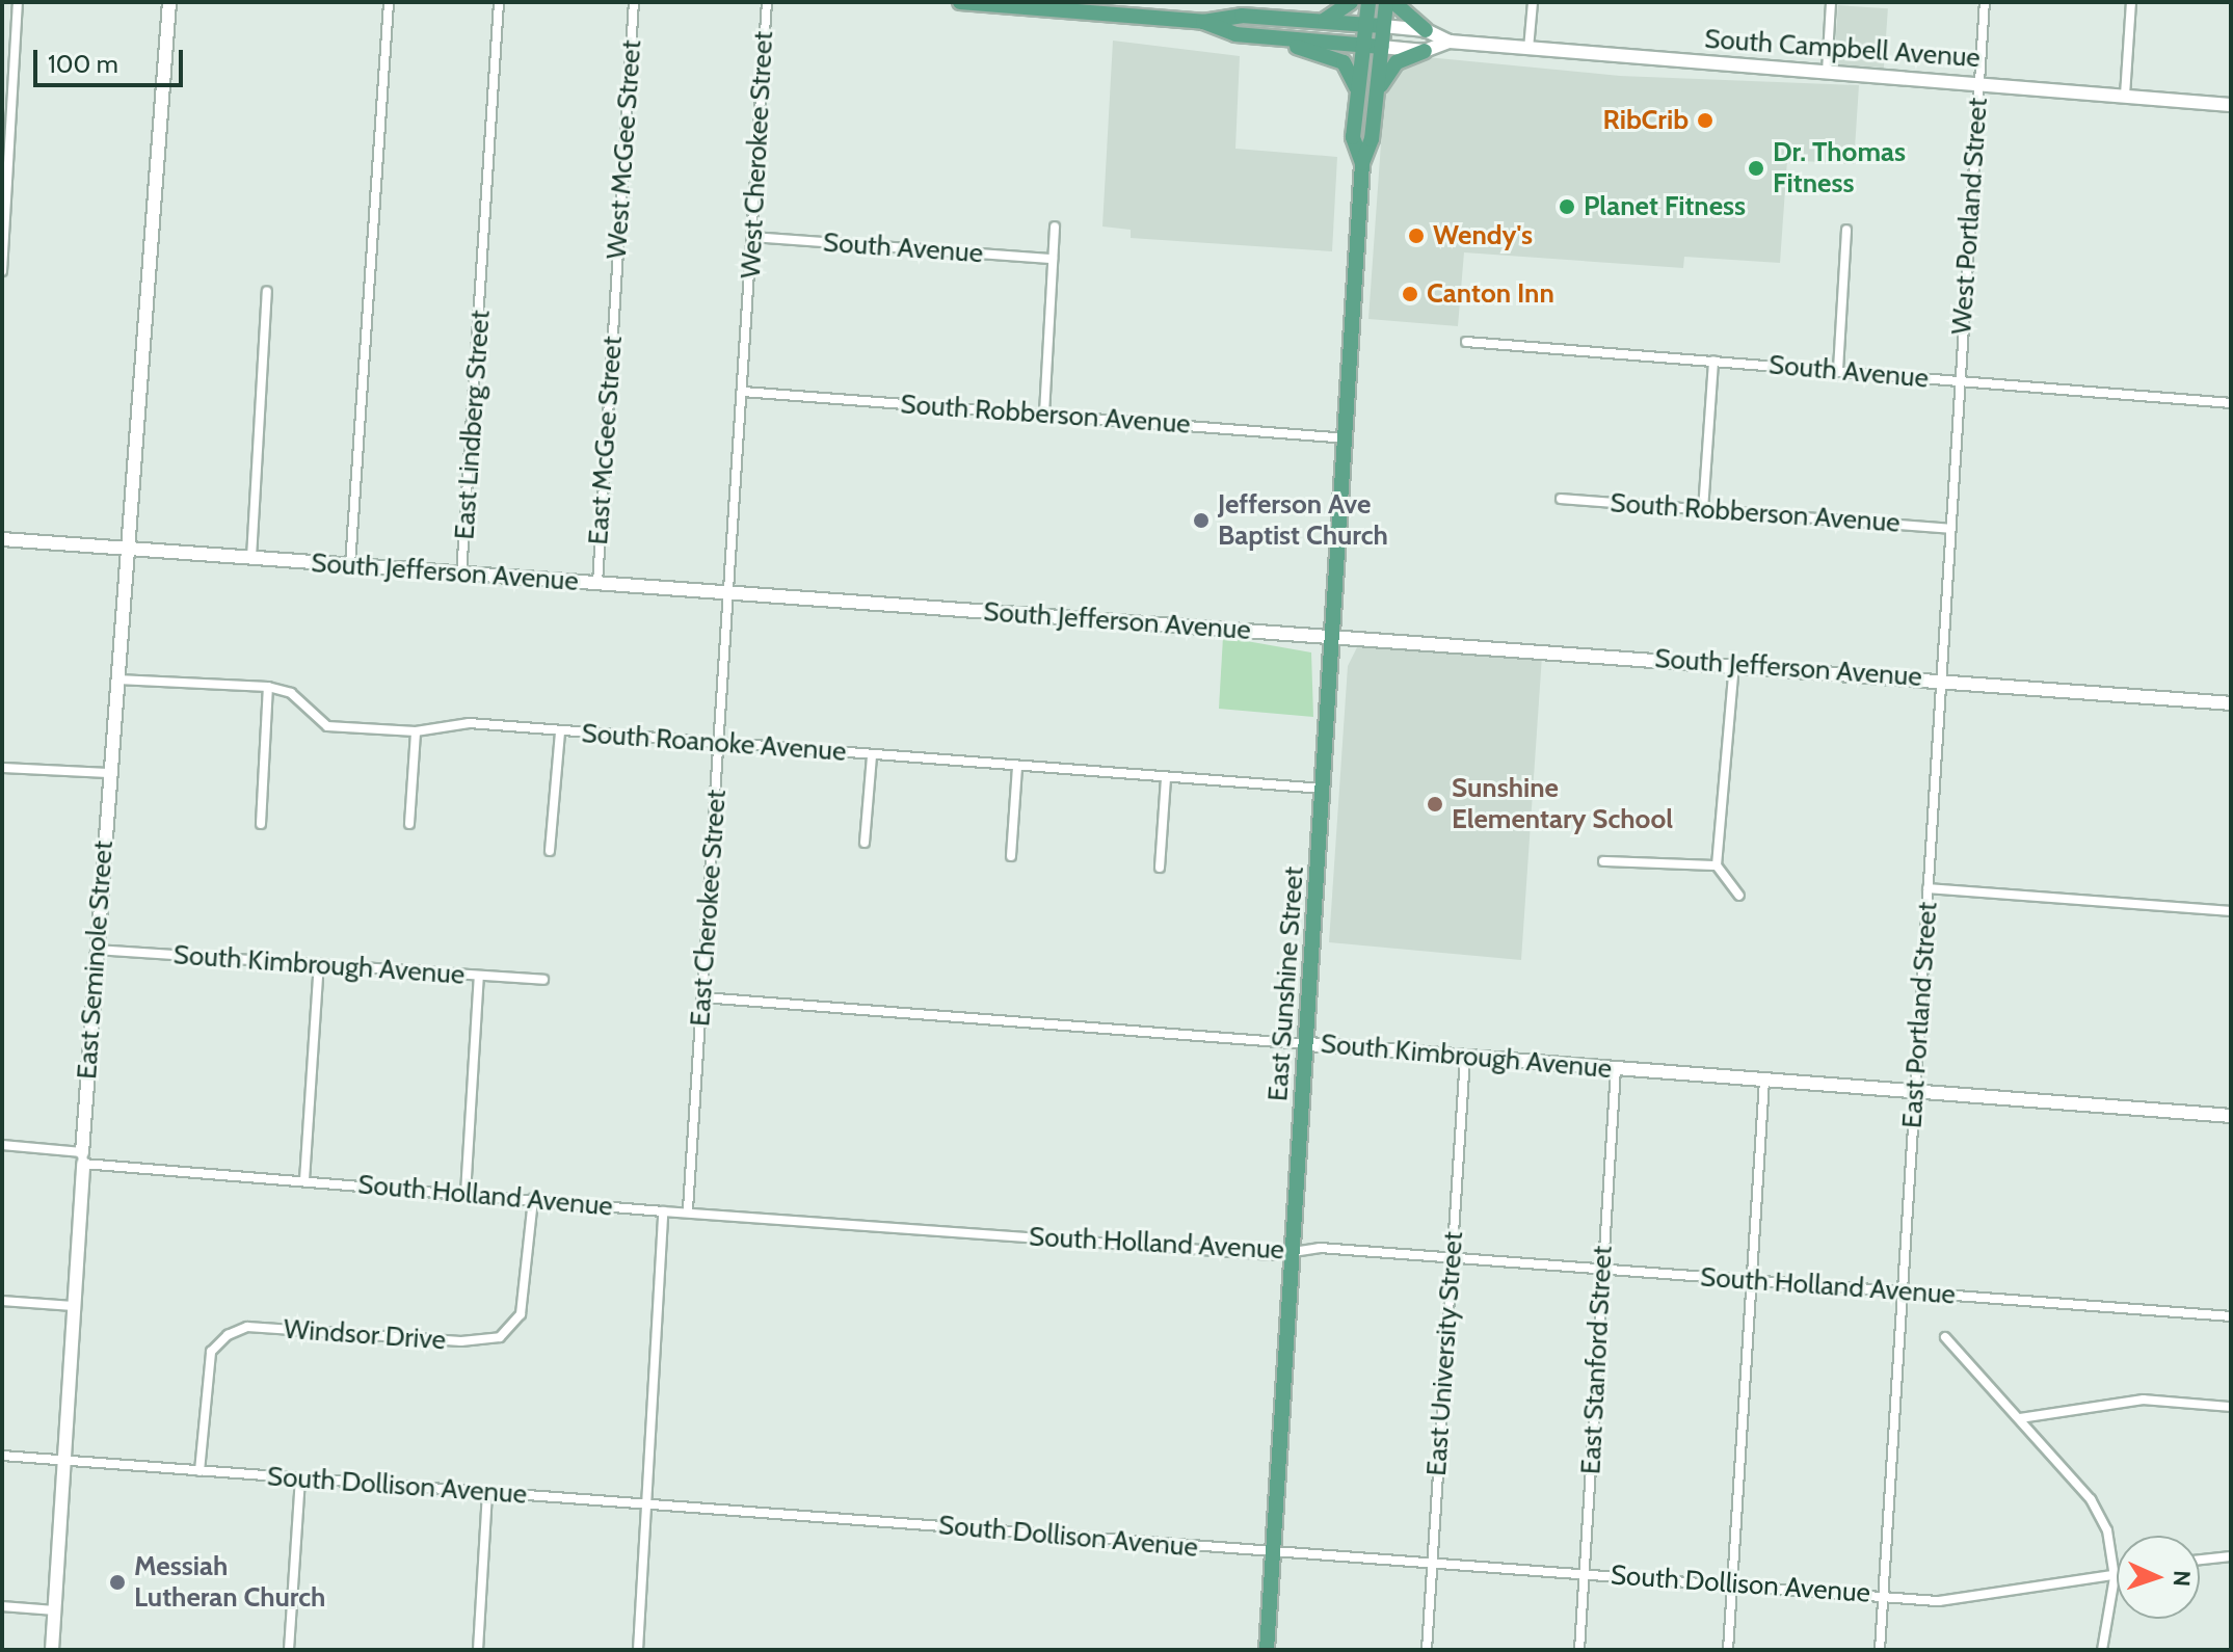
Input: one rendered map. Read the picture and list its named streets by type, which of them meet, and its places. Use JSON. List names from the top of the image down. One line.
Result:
{"streets":{"main road":["South Campbell Avenue","East Sunshine Street"],"street":["West McGee Street","West Cherokee Street","West Portland Street","South Avenue","South Robberson Avenue","East Lindberg Street","East McGee Street","South Jefferson Avenue","South Roanoke Avenue","East Cherokee Street","East Seminole Street","South Kimbrough Avenue","East Portland Street","South Holland Avenue","Windsor Drive","East University Street","East Stanford Street","South Dollison Avenue"]},"crossings":[["South Campbell Avenue","West Portland Street"],["West McGee Street","East McGee Street"],["West Cherokee Street","South Avenue"],["West Cherokee Street","East Cherokee Street"],["West Portland Street","South Avenue"],["West Portland Street","East Portland Street"],["South Avenue","East Portland Street"],["South Robberson Avenue","East Cherokee Street"],["South Robberson Avenue","East Sunshine Street"],["South Robberson Avenue","East Portland Street"],["East Lindberg Street","South Jefferson Avenue"],["East McGee Street","South Jefferson Avenue"],["South Jefferson Avenue","East Cherokee Street"],["South Jefferson Avenue","East Seminole Street"],["South Jefferson Avenue","East Sunshine Street"],["South Jefferson Avenue","East Portland Street"],["South Roanoke Avenue","East Cherokee Street"],["South Roanoke Avenue","East Seminole Street"],["South Roanoke Avenue","East Sunshine Street"],["East Cherokee Street","South Kimbrough Avenue"],["East Cherokee Street","South Holland Avenue"],["East Seminole Street","South Kimbrough Avenue"],["East Seminole Street","South Holland Avenue"],["East Seminole Street","South Dollison Avenue"],["South Kimbrough Avenue","East Sunshine Street"],["South Kimbrough Avenue","East Portland Street"],["South Kimbrough Avenue","East University Street"],["South Kimbrough Avenue","East Stanford Street"],["East Sunshine Street","South Holland Avenue"],["East Sunshine Street","South Dollison Avenue"],["East Portland Street","South Holland Avenue"],["East Portland Street","South Dollison Avenue"],["South Holland Avenue","Windsor Drive"],["South Holland Avenue","East University Street"],["South Holland Avenue","East Stanford Street"],["Windsor Drive","South Dollison Avenue"],["East University Street","South Dollison Avenue"],["East Stanford Street","South Dollison Avenue"]],"places":["RibCrib","Dr. Thomas Fitness","Planet Fitness","Wendy's","Canton Inn","Jefferson Ave Baptist Church","Sunshine Elementary School","Messiah Lutheran Church"],"scale_bar":"100 m","north":"right"}
